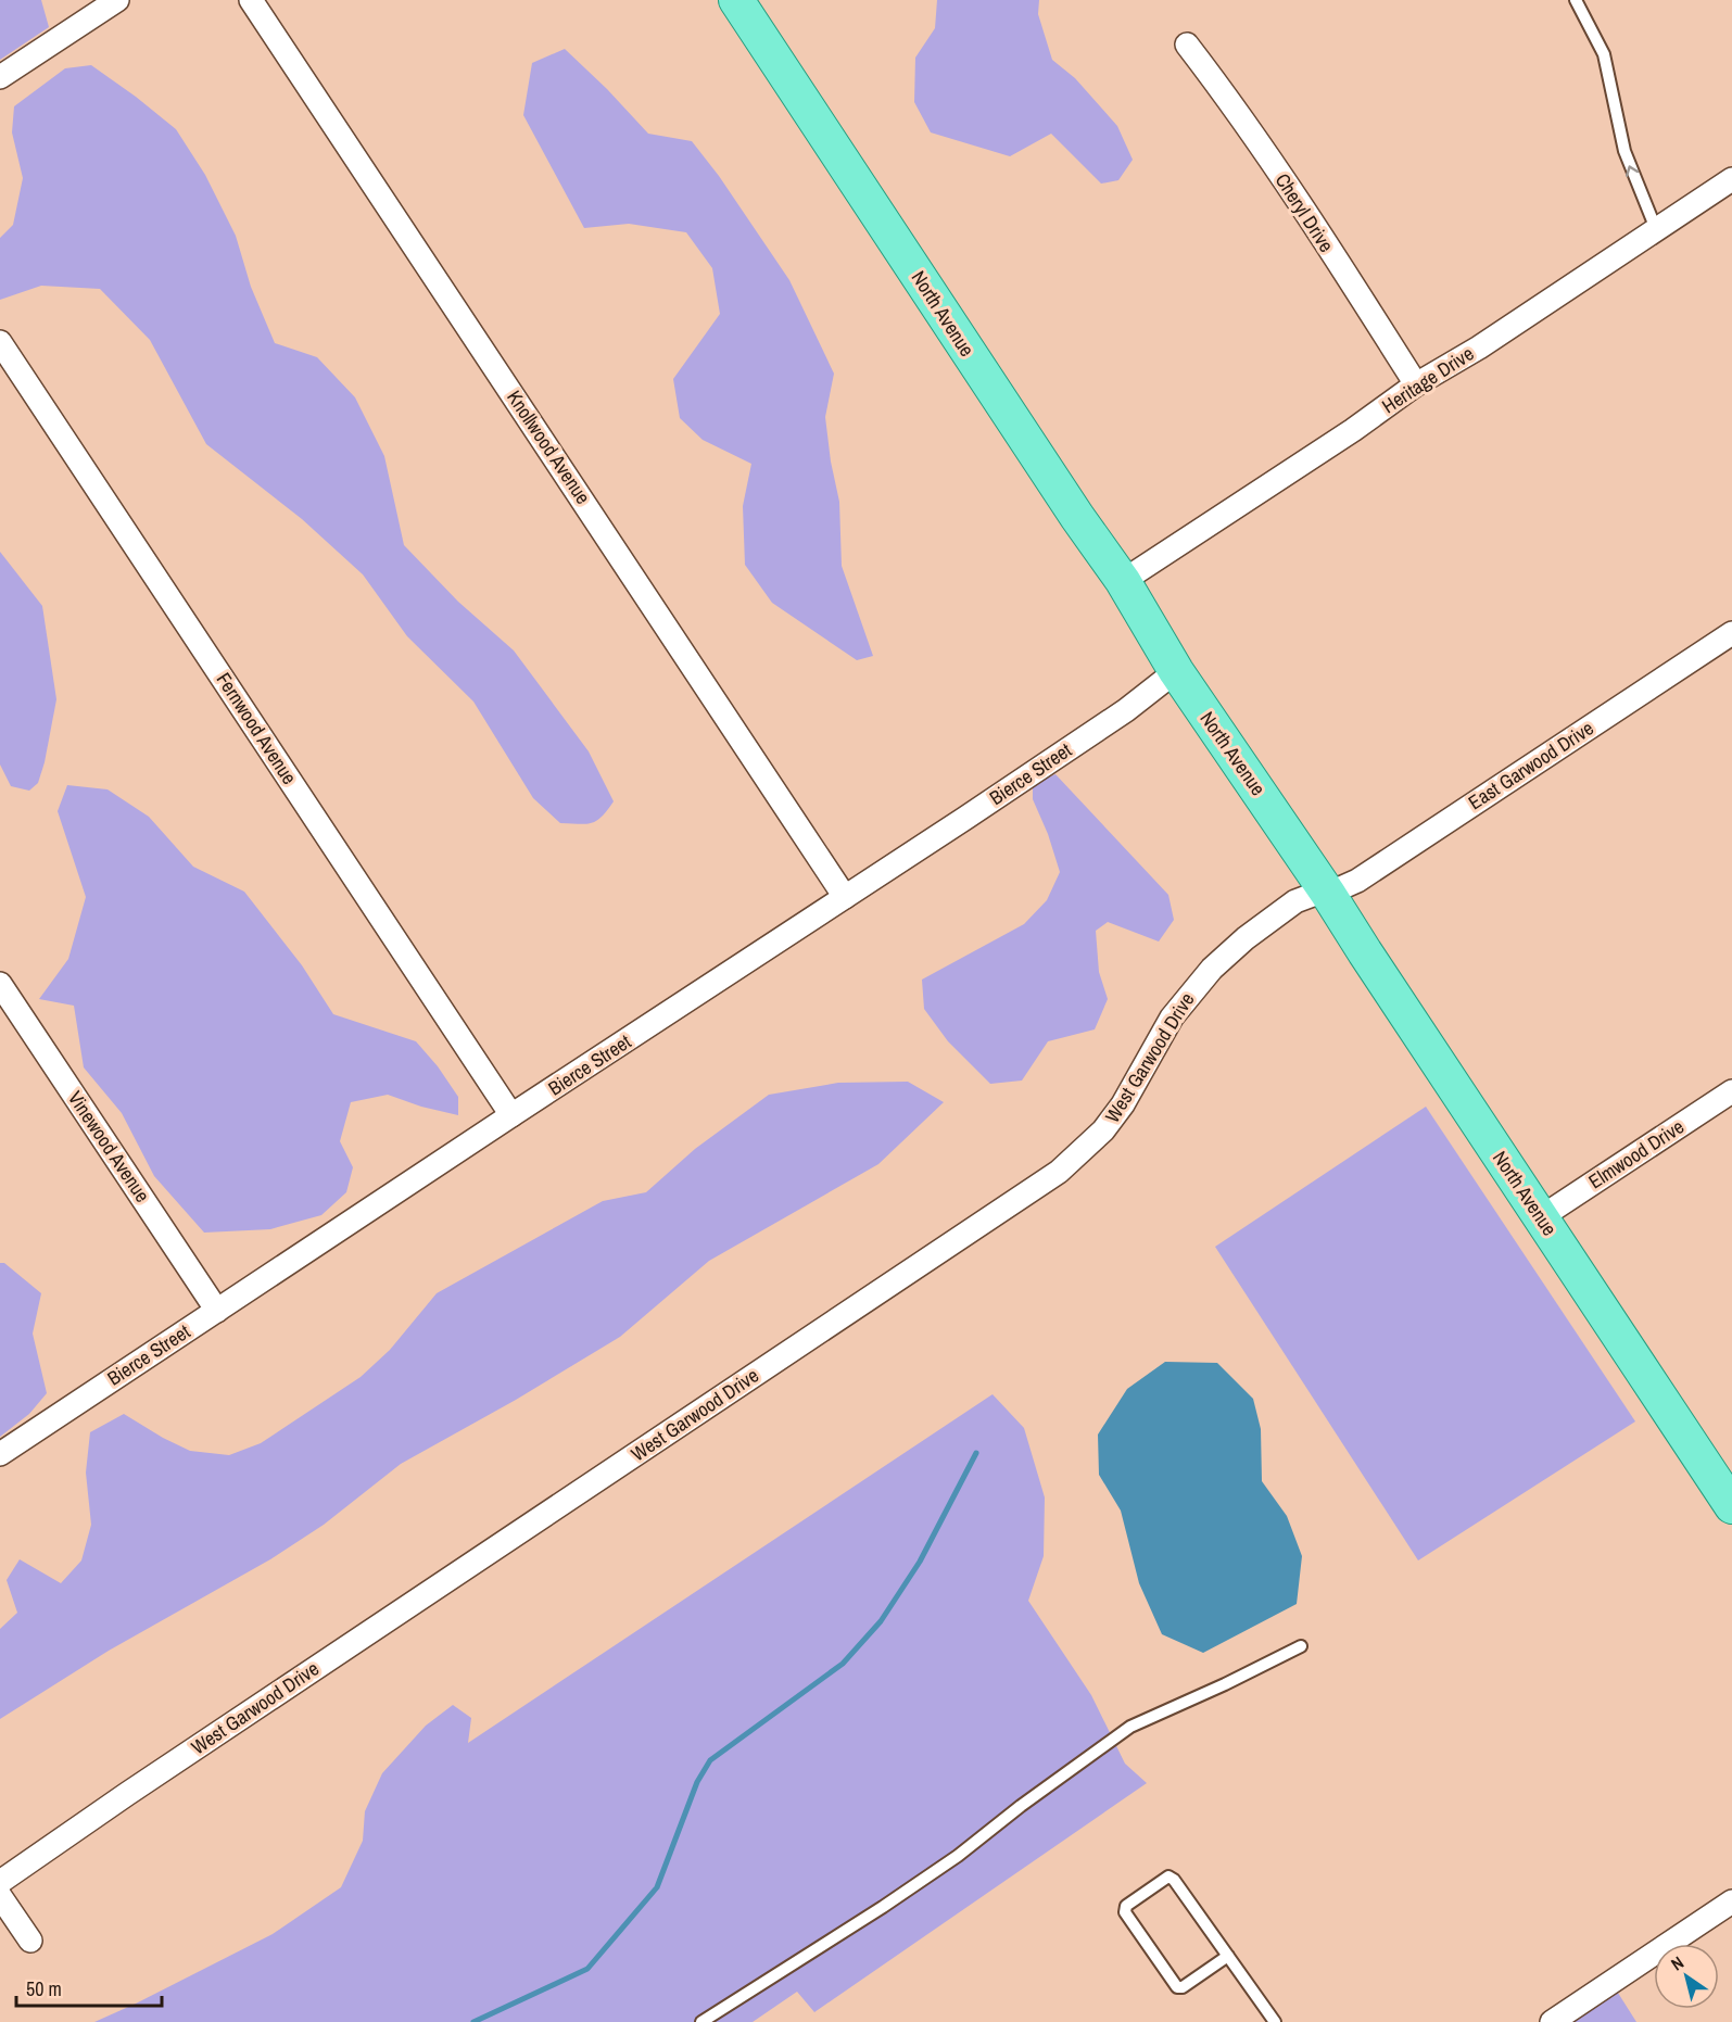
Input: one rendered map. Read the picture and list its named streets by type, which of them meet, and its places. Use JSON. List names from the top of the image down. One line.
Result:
{"streets":{"main road":["North Avenue"],"street":["Cheryl Drive","Heritage Drive","Knollwood Avenue","Fernwood Avenue","East Garwood Drive","Bierce Street","West Garwood Drive","Vinewood Avenue","Elmwood Drive"]},"crossings":[["Cheryl Drive","Heritage Drive"],["North Avenue","Heritage Drive"],["North Avenue","East Garwood Drive"],["North Avenue","Bierce Street"],["North Avenue","West Garwood Drive"],["North Avenue","Elmwood Drive"],["Knollwood Avenue","Bierce Street"],["Fernwood Avenue","Bierce Street"],["East Garwood Drive","West Garwood Drive"],["Bierce Street","Vinewood Avenue"]],"scale_bar":"50 m","north":"top left"}
